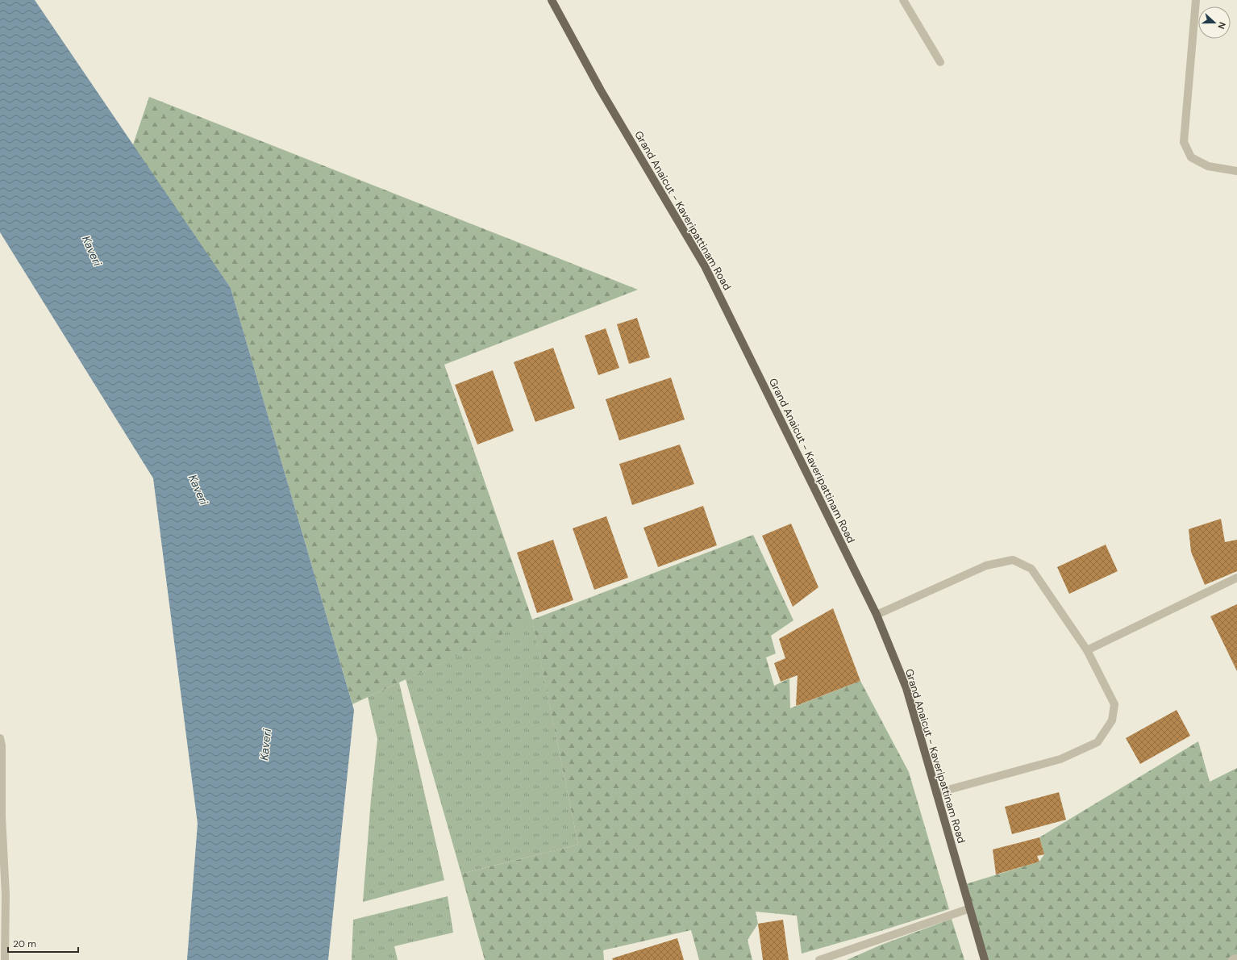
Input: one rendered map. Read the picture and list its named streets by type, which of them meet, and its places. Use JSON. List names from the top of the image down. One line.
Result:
{"streets":{"main road":["Grand Anaicut - Kaveripattinam Road"]},"water":["Kaveri"],"scale_bar":"20 m","north":"right"}
